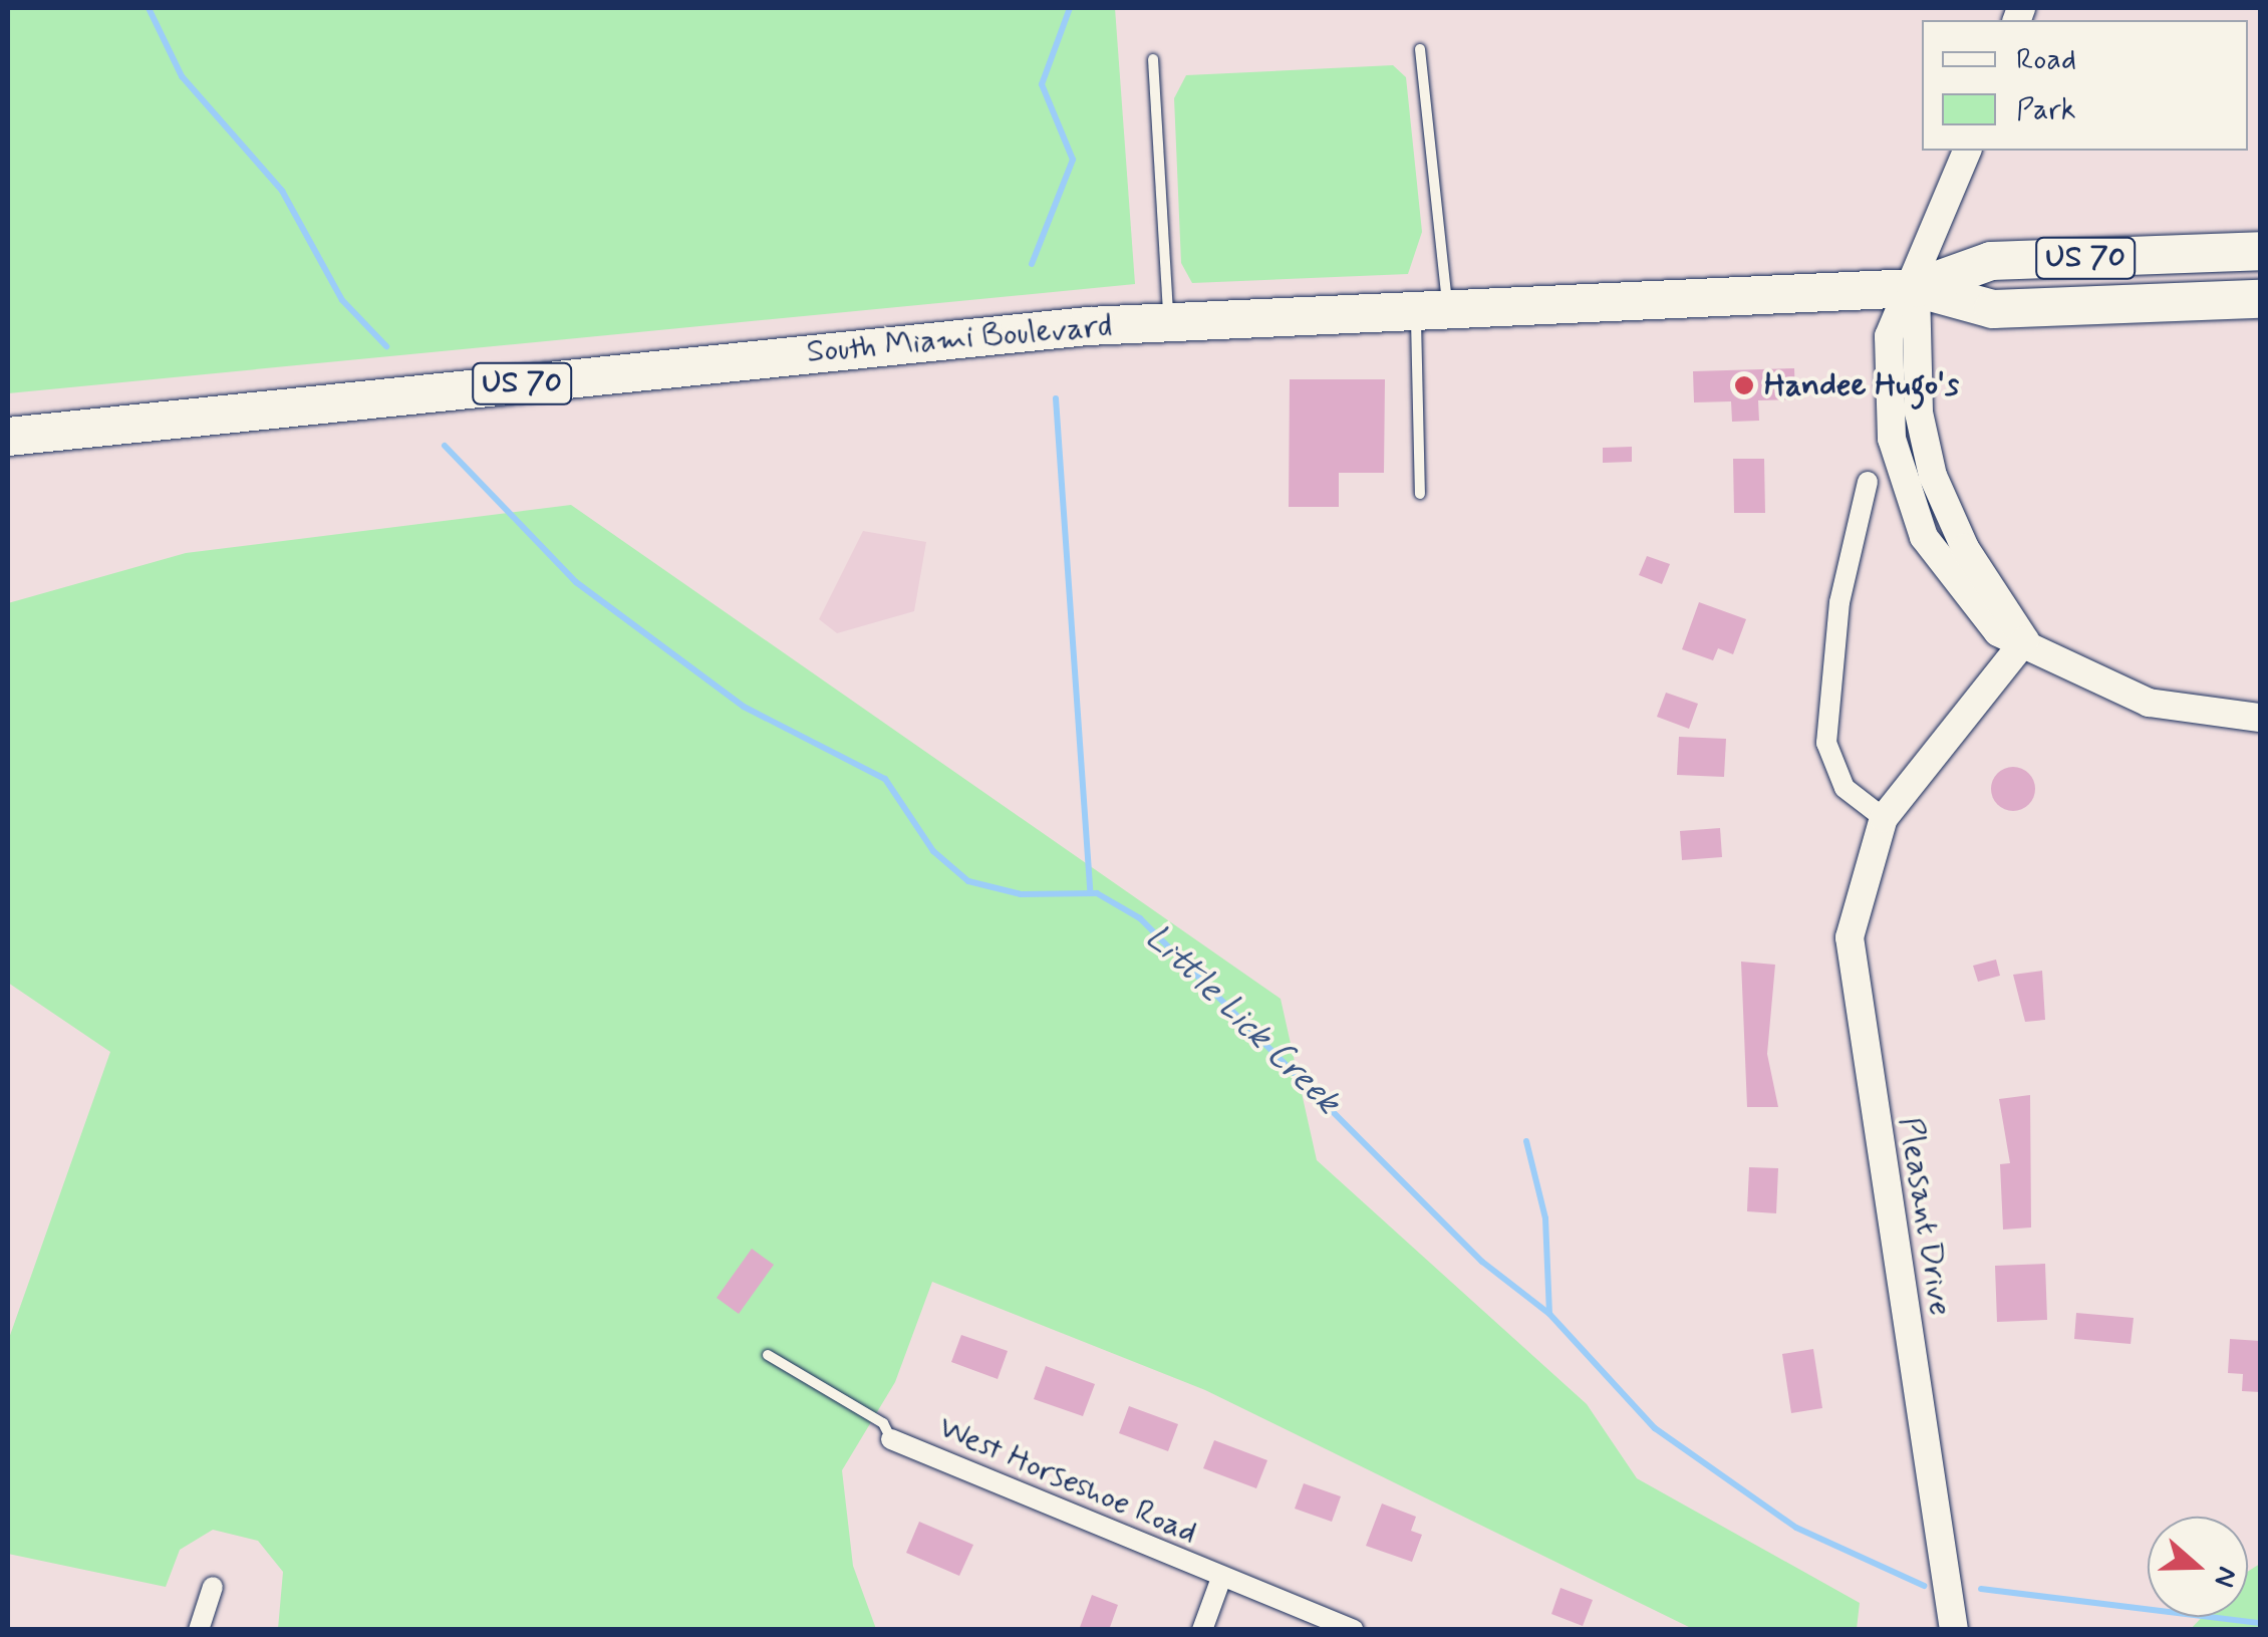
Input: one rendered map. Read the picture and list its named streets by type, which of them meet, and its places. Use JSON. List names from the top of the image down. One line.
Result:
{"streets":{"highway":["US 70","South Miami Boulevard"],"street":["Pleasant Drive","West Horseshoe Road"]},"water":["Little Lick Creek"],"places":["Handee Hugo's"],"legend":["Road","Park"],"north":"right"}
